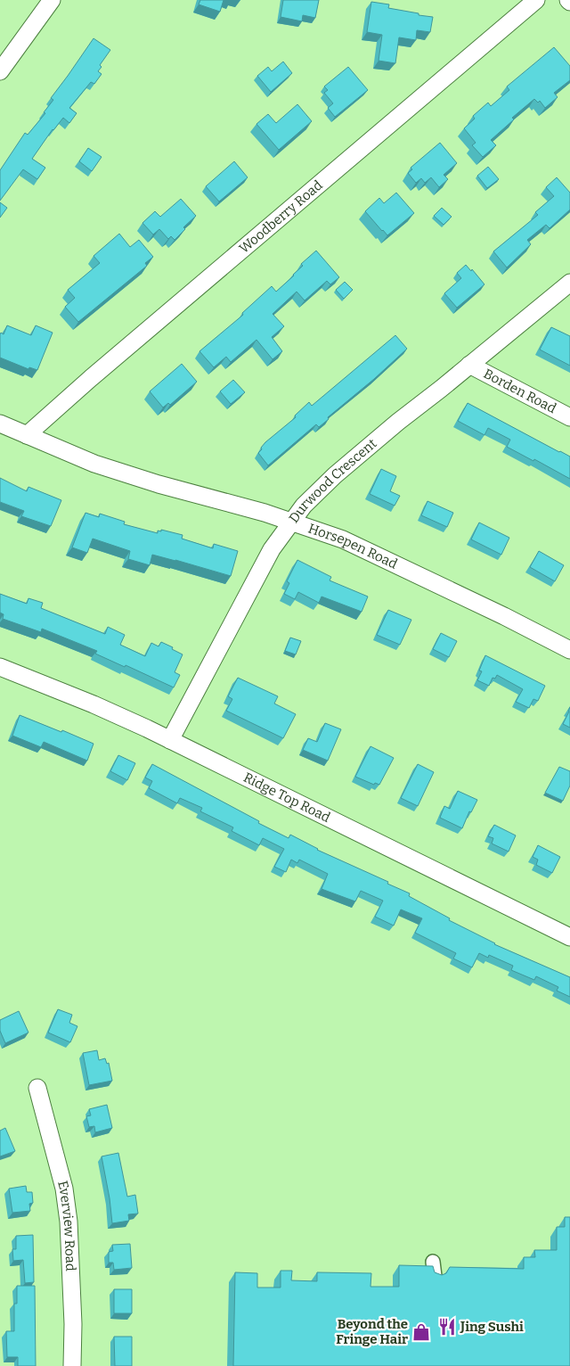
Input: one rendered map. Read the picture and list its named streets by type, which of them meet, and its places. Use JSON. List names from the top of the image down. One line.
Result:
{"streets":{"street":["Woodberry Road","Borden Road","Durwood Crescent","Horsepen Road","Ridge Top Road","Everview Road"]},"crossings":[["Woodberry Road","Horsepen Road"],["Borden Road","Durwood Crescent"],["Durwood Crescent","Horsepen Road"],["Durwood Crescent","Ridge Top Road"]],"places":{"restaurant":["Jing Sushi"],"shop":["Beyond the Fringe Hair"]}}
